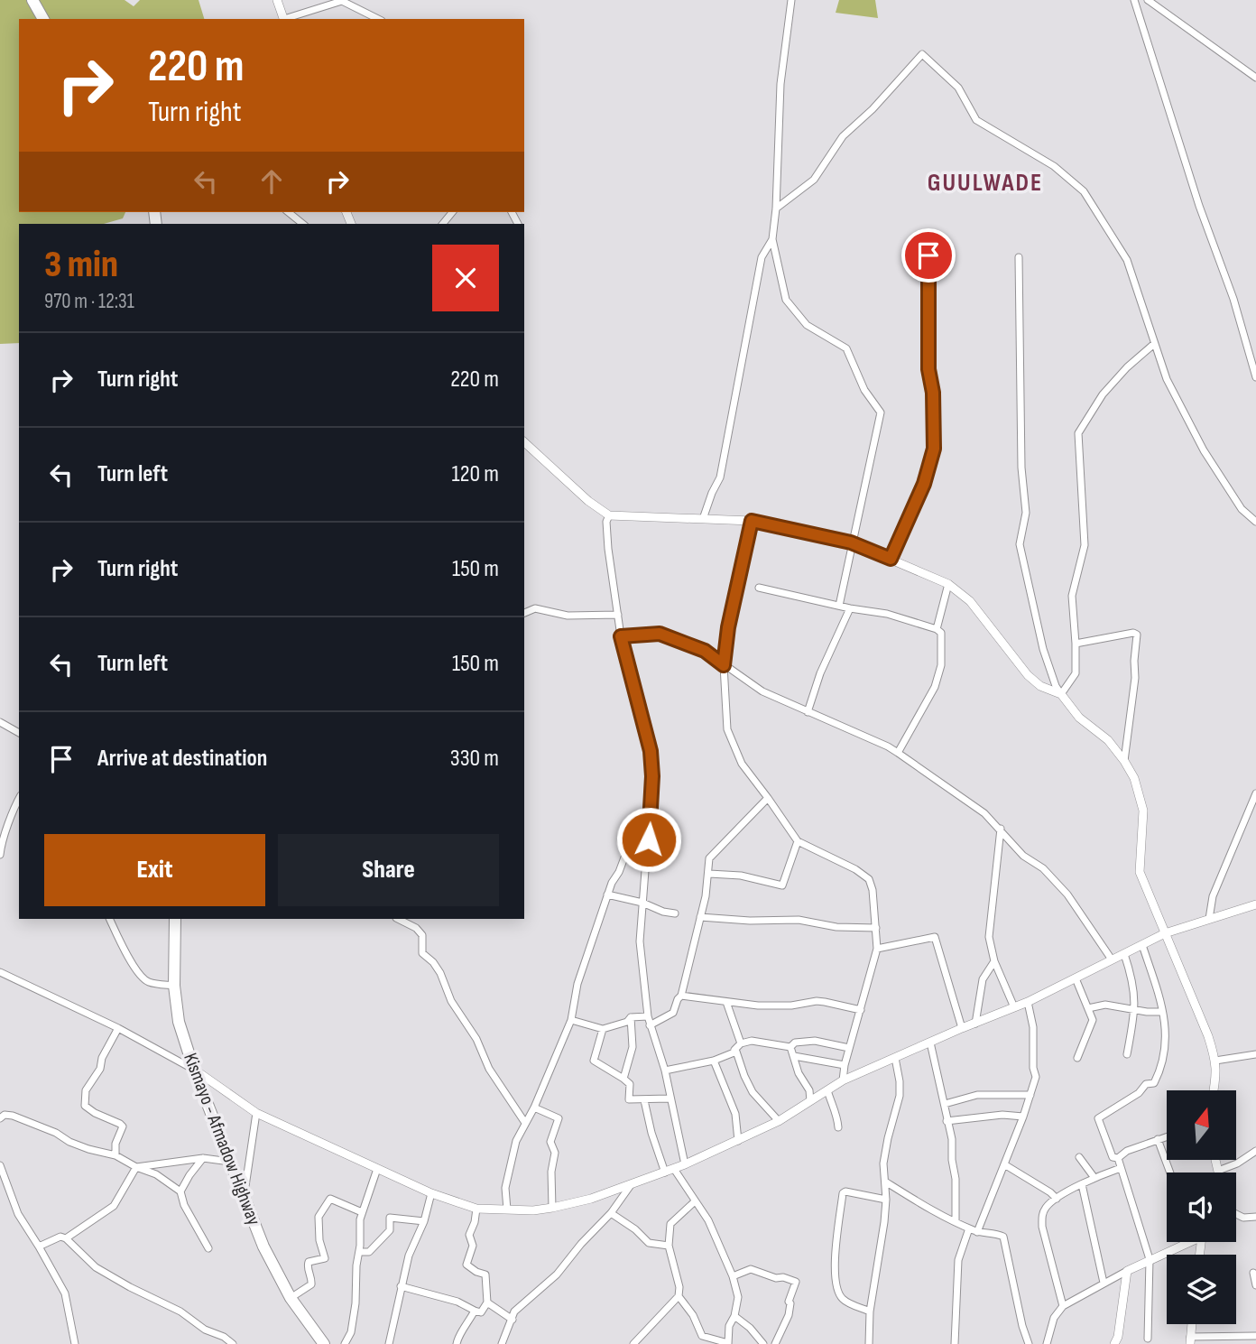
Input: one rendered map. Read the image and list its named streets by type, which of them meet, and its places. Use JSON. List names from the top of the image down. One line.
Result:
{"streets":{"main road":["Kismayo - Afmadow Highway"]},"districts":["GUULWADE"],"north":"top","page":{"turn":["220 m","Turn right"],"heading":["3 min","970 m · 12:31"],"list":[{"name":"Turn right","value":"220 m"},{"name":"Turn left","value":"120 m"},{"name":"Turn right","value":"150 m"},{"name":"Turn left","value":"150 m"},{"name":"Arrive at destination","value":"330 m"}],"buttons":["Exit","Share"]}}
